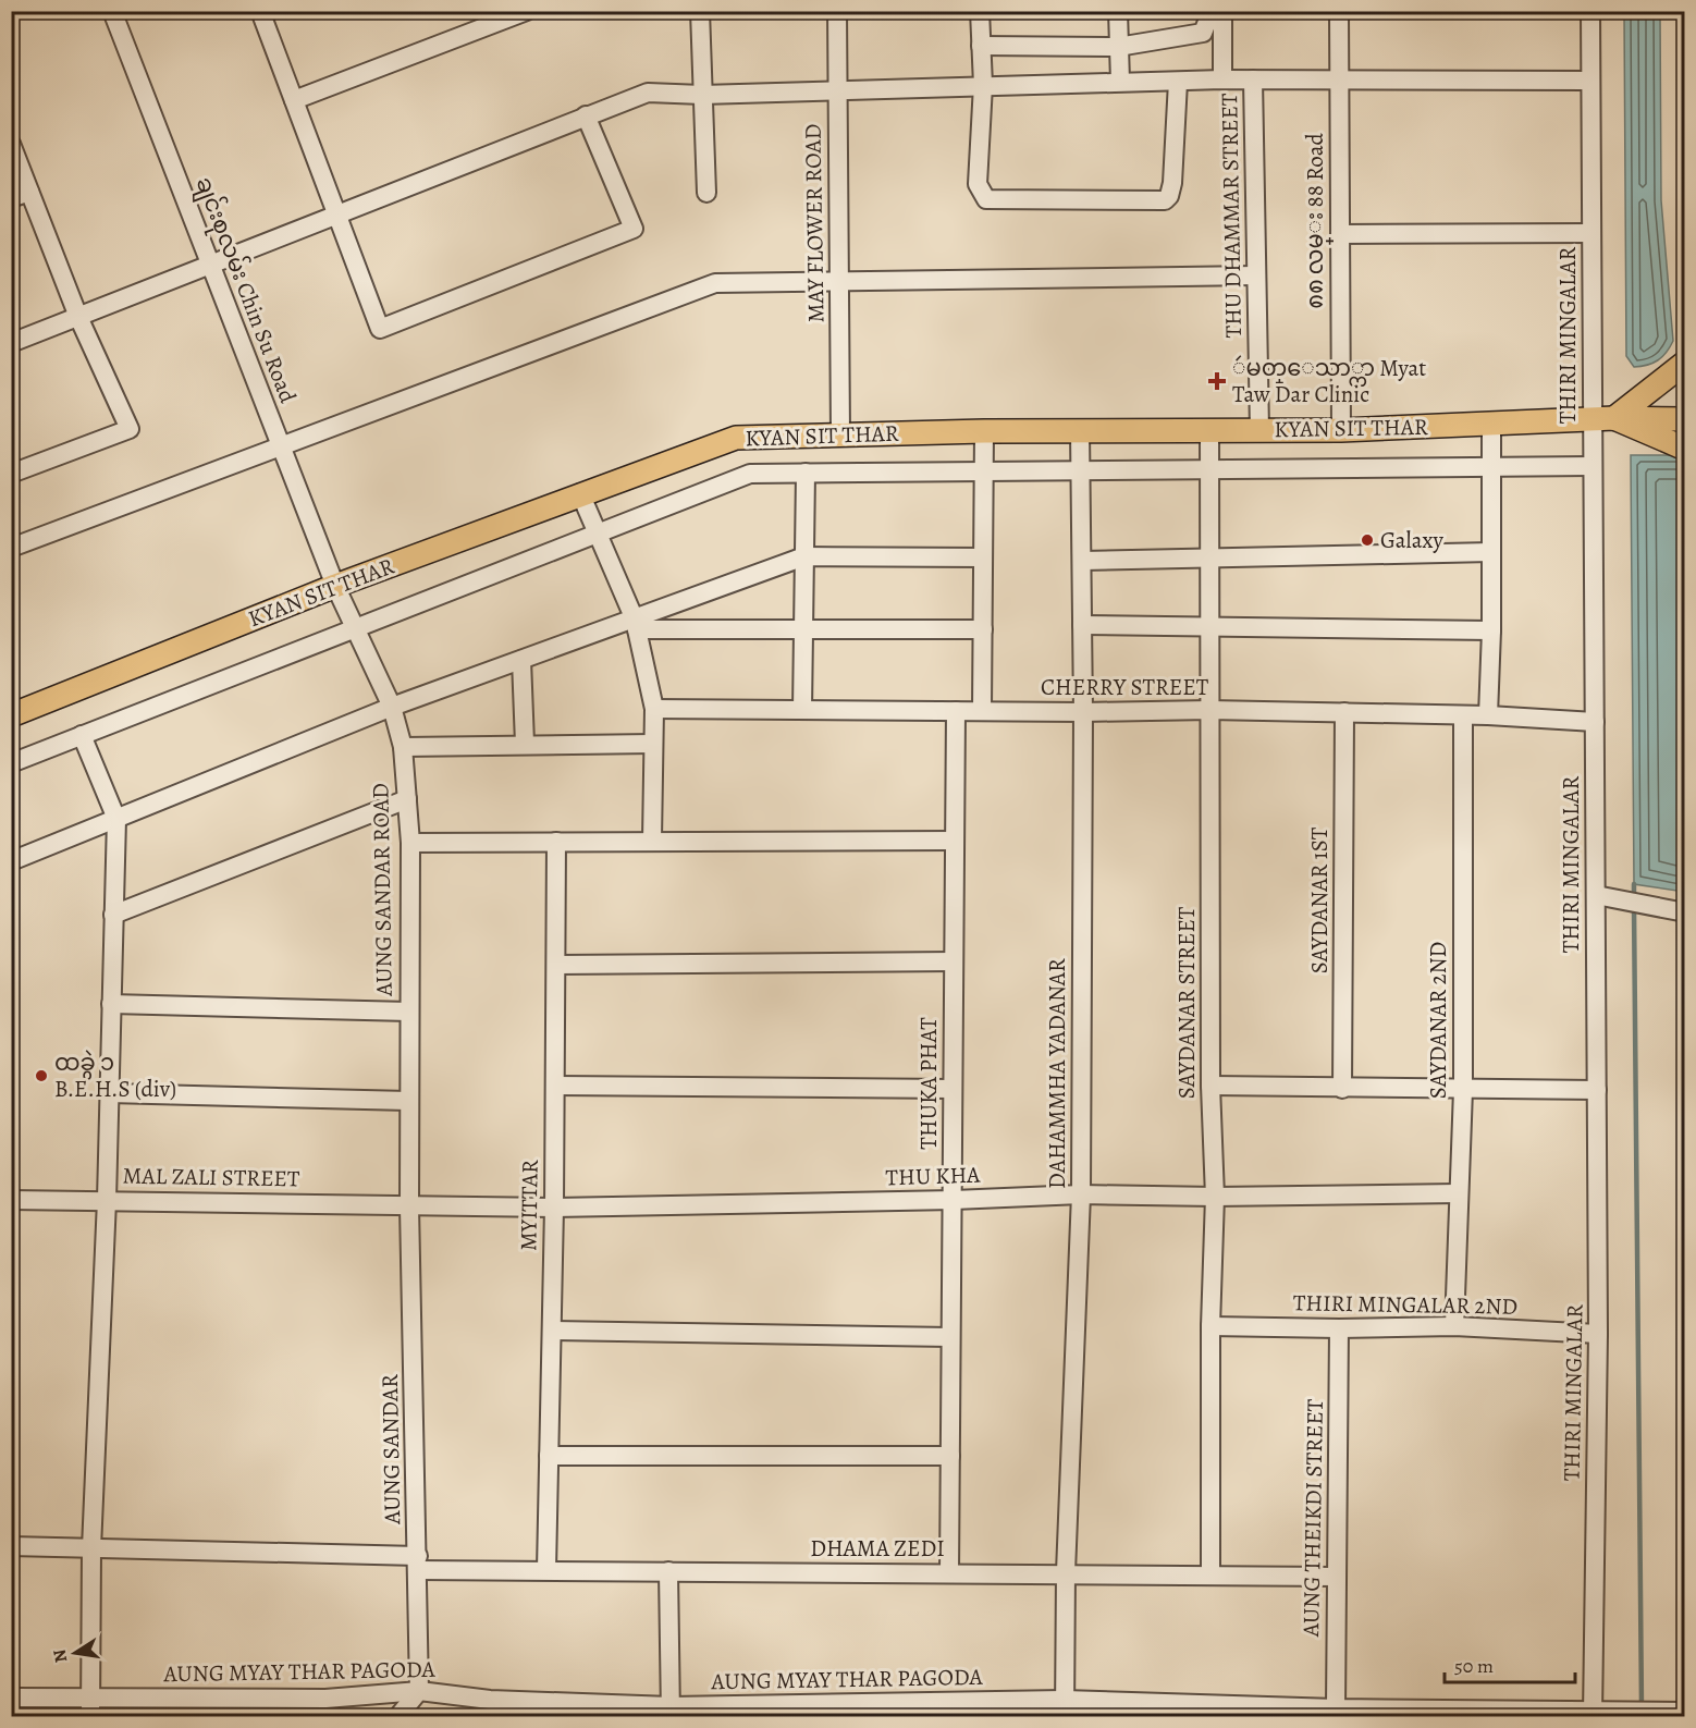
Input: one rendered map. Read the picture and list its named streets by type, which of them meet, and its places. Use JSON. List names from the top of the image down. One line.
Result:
{"streets":{"main road":["KYAN SIT THAR"],"street":["THU DHAMMAR STREET","၈၈ လမ္း 88 Road","MAY FLOWER ROAD","ချင်းစုလမ်း Chin Su Road","THIRI MINGALAR","CHERRY STREET","AUNG SANDAR ROAD","SAYDANAR 1ST","SAYDANAR STREET","SAYDANAR 2ND","DAHAMMHA YADANAR","THUKA PHAT","THU KHA","MAL ZALI STREET","MYITTAR","THIRI MINGALAR 2ND","AUNG SANDAR","AUNG THEIKDI STREET","DHAMA ZEDI","AUNG MYAY THAR PAGODA"]},"crossings":[["THU DHAMMAR STREET","KYAN SIT THAR"],["၈၈ လမ္း 88 Road","KYAN SIT THAR"],["MAY FLOWER ROAD","KYAN SIT THAR"],["ချင်းစုလမ်း Chin Su Road","KYAN SIT THAR"],["ချင်းစုလမ်း Chin Su Road","AUNG SANDAR ROAD"],["THIRI MINGALAR","KYAN SIT THAR"],["THIRI MINGALAR","CHERRY STREET"],["THIRI MINGALAR","THIRI MINGALAR 2ND"],["THIRI MINGALAR","AUNG MYAY THAR PAGODA"],["KYAN SIT THAR","AUNG SANDAR ROAD"],["KYAN SIT THAR","SAYDANAR STREET"],["KYAN SIT THAR","DAHAMMHA YADANAR"],["CHERRY STREET","SAYDANAR 1ST"],["CHERRY STREET","SAYDANAR STREET"],["CHERRY STREET","SAYDANAR 2ND"],["CHERRY STREET","DAHAMMHA YADANAR"],["CHERRY STREET","THUKA PHAT"],["AUNG SANDAR ROAD","THU KHA"],["AUNG SANDAR ROAD","MAL ZALI STREET"],["AUNG SANDAR ROAD","AUNG SANDAR"],["SAYDANAR STREET","THU KHA"],["SAYDANAR STREET","THIRI MINGALAR 2ND"],["SAYDANAR STREET","DHAMA ZEDI"],["SAYDANAR 2ND","THU KHA"],["SAYDANAR 2ND","THIRI MINGALAR 2ND"],["DAHAMMHA YADANAR","THU KHA"],["DAHAMMHA YADANAR","DHAMA ZEDI"],["DAHAMMHA YADANAR","AUNG MYAY THAR PAGODA"],["THUKA PHAT","THU KHA"],["THUKA PHAT","DHAMA ZEDI"],["THU KHA","MAL ZALI STREET"],["THU KHA","MYITTAR"],["THU KHA","AUNG SANDAR"],["MAL ZALI STREET","AUNG SANDAR"],["MYITTAR","DHAMA ZEDI"],["THIRI MINGALAR 2ND","AUNG THEIKDI STREET"],["AUNG SANDAR","DHAMA ZEDI"],["AUNG SANDAR","AUNG MYAY THAR PAGODA"],["AUNG THEIKDI STREET","DHAMA ZEDI"],["AUNG THEIKDI STREET","AUNG MYAY THAR PAGODA"]],"places":{"health":["ဴမတ္ေသာ္တာ Myat Taw Dar Clinic"],"other":["Galaxy","ထခွဲ ၁ B.E.H.S (div)"]},"scale_bar":"50 m","north":"left"}
